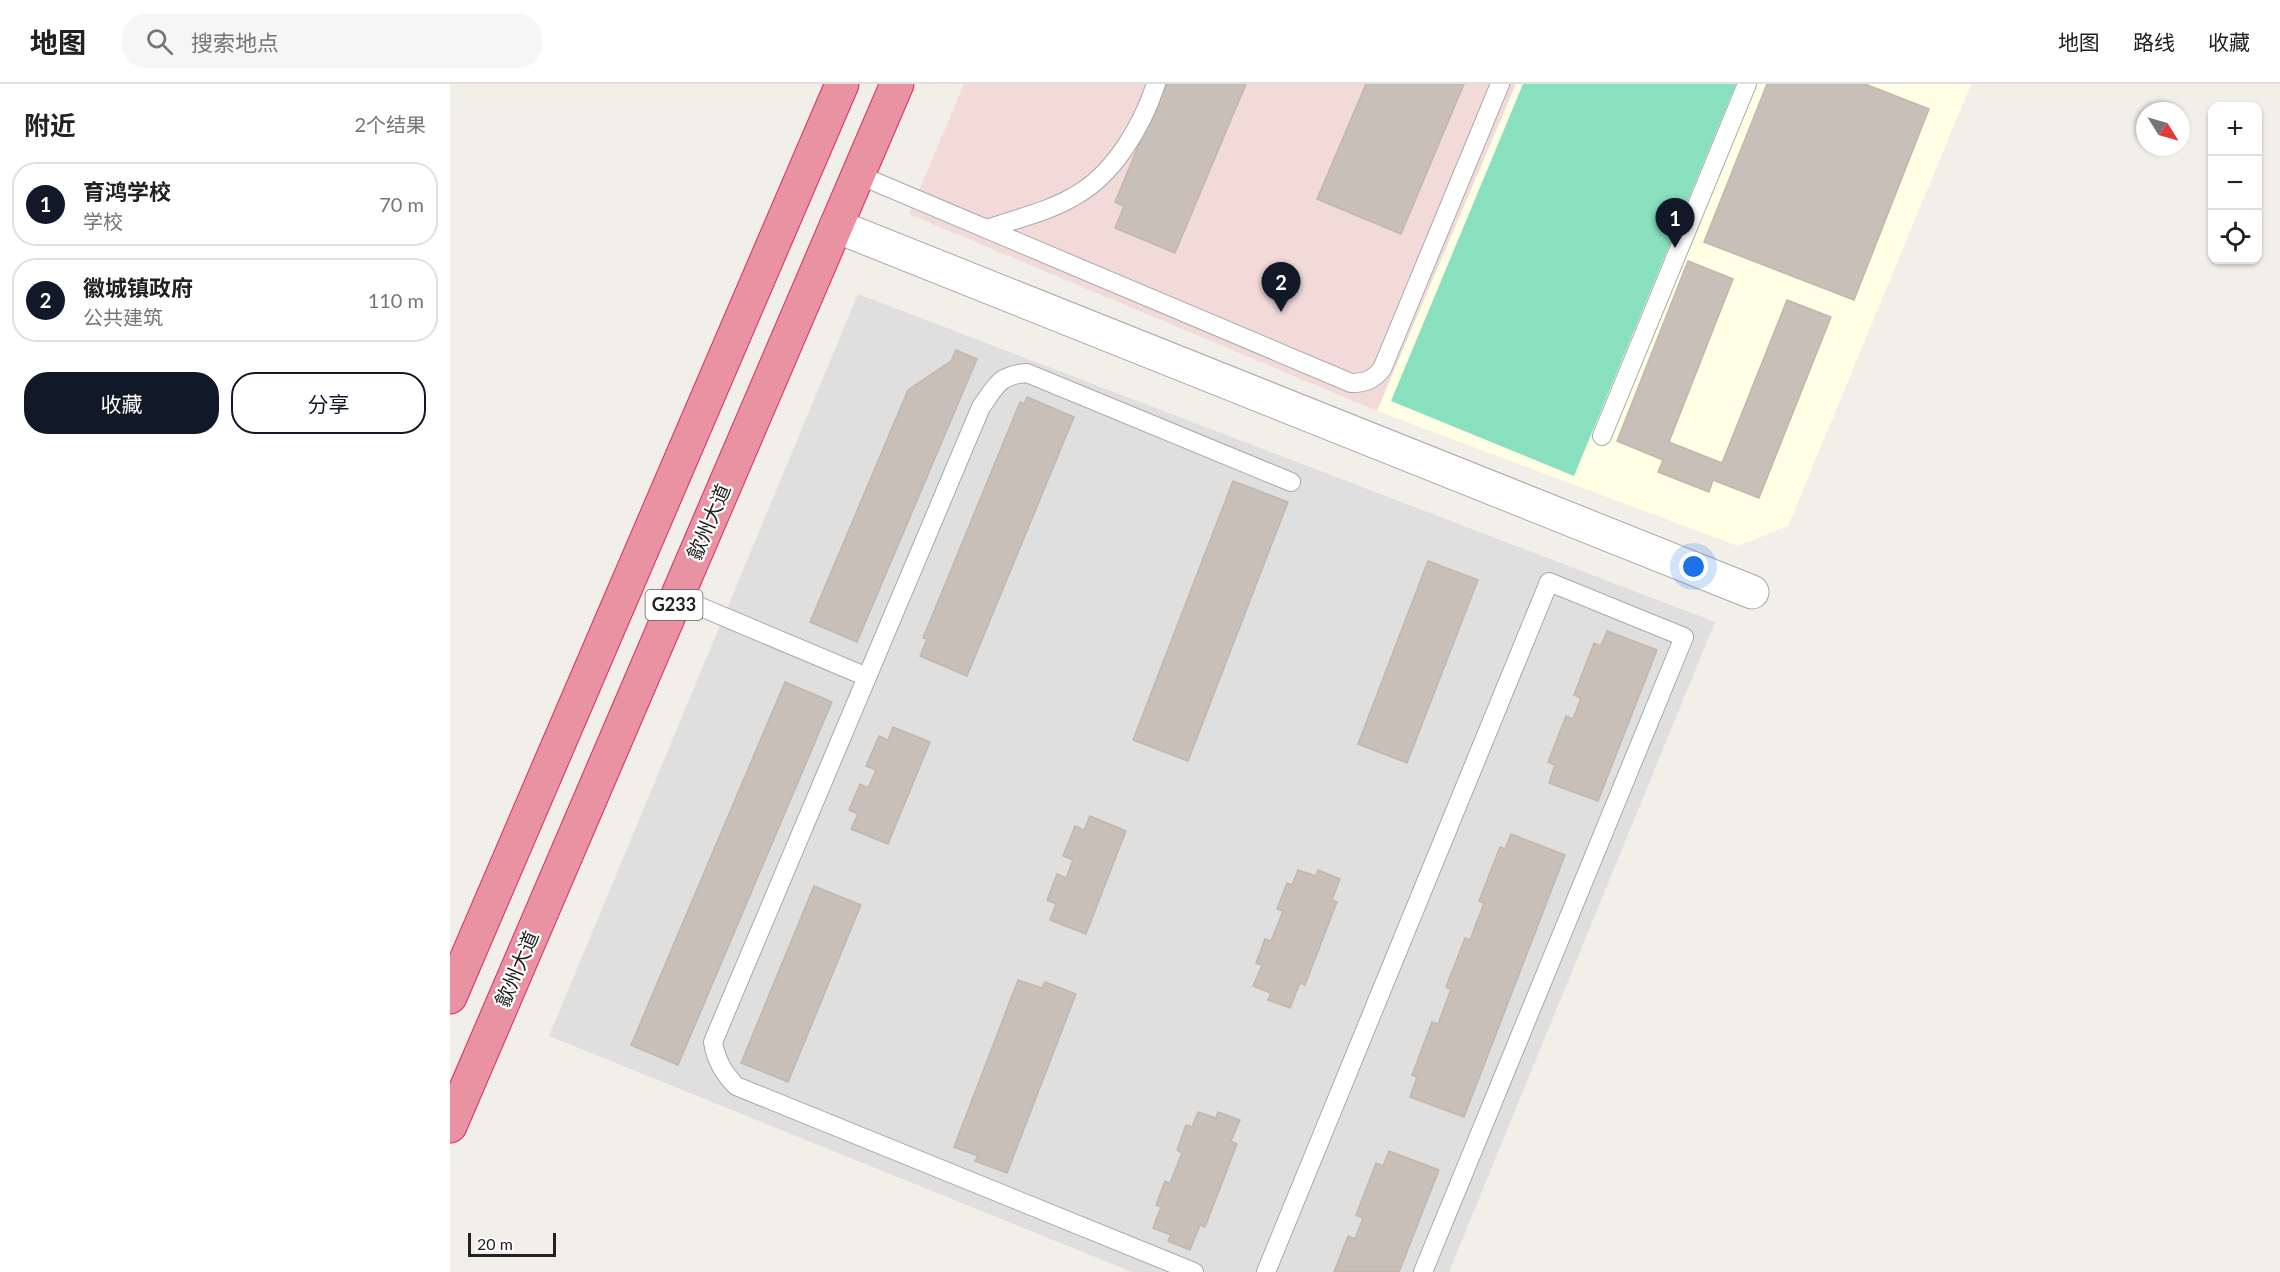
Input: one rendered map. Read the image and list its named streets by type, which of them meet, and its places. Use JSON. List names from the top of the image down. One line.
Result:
{"streets":{"highway":["歙州大道","G233"]},"scale_bar":"20 m","north":"bottom right","page":{"header":"地图","search":"搜索地点","nav":["地图","路线","收藏"],"heading":["附近","2个结果"],"map_buttons":["+","−"],"list":[{"mark":"1","name":"育鸿学校","note":"学校","value":"70 m"},{"mark":"2","name":"徽城镇政府","note":"公共建筑","value":"110 m"}],"pins":["1","2"],"buttons":["收藏","分享"],"scale":"20 m"}}
